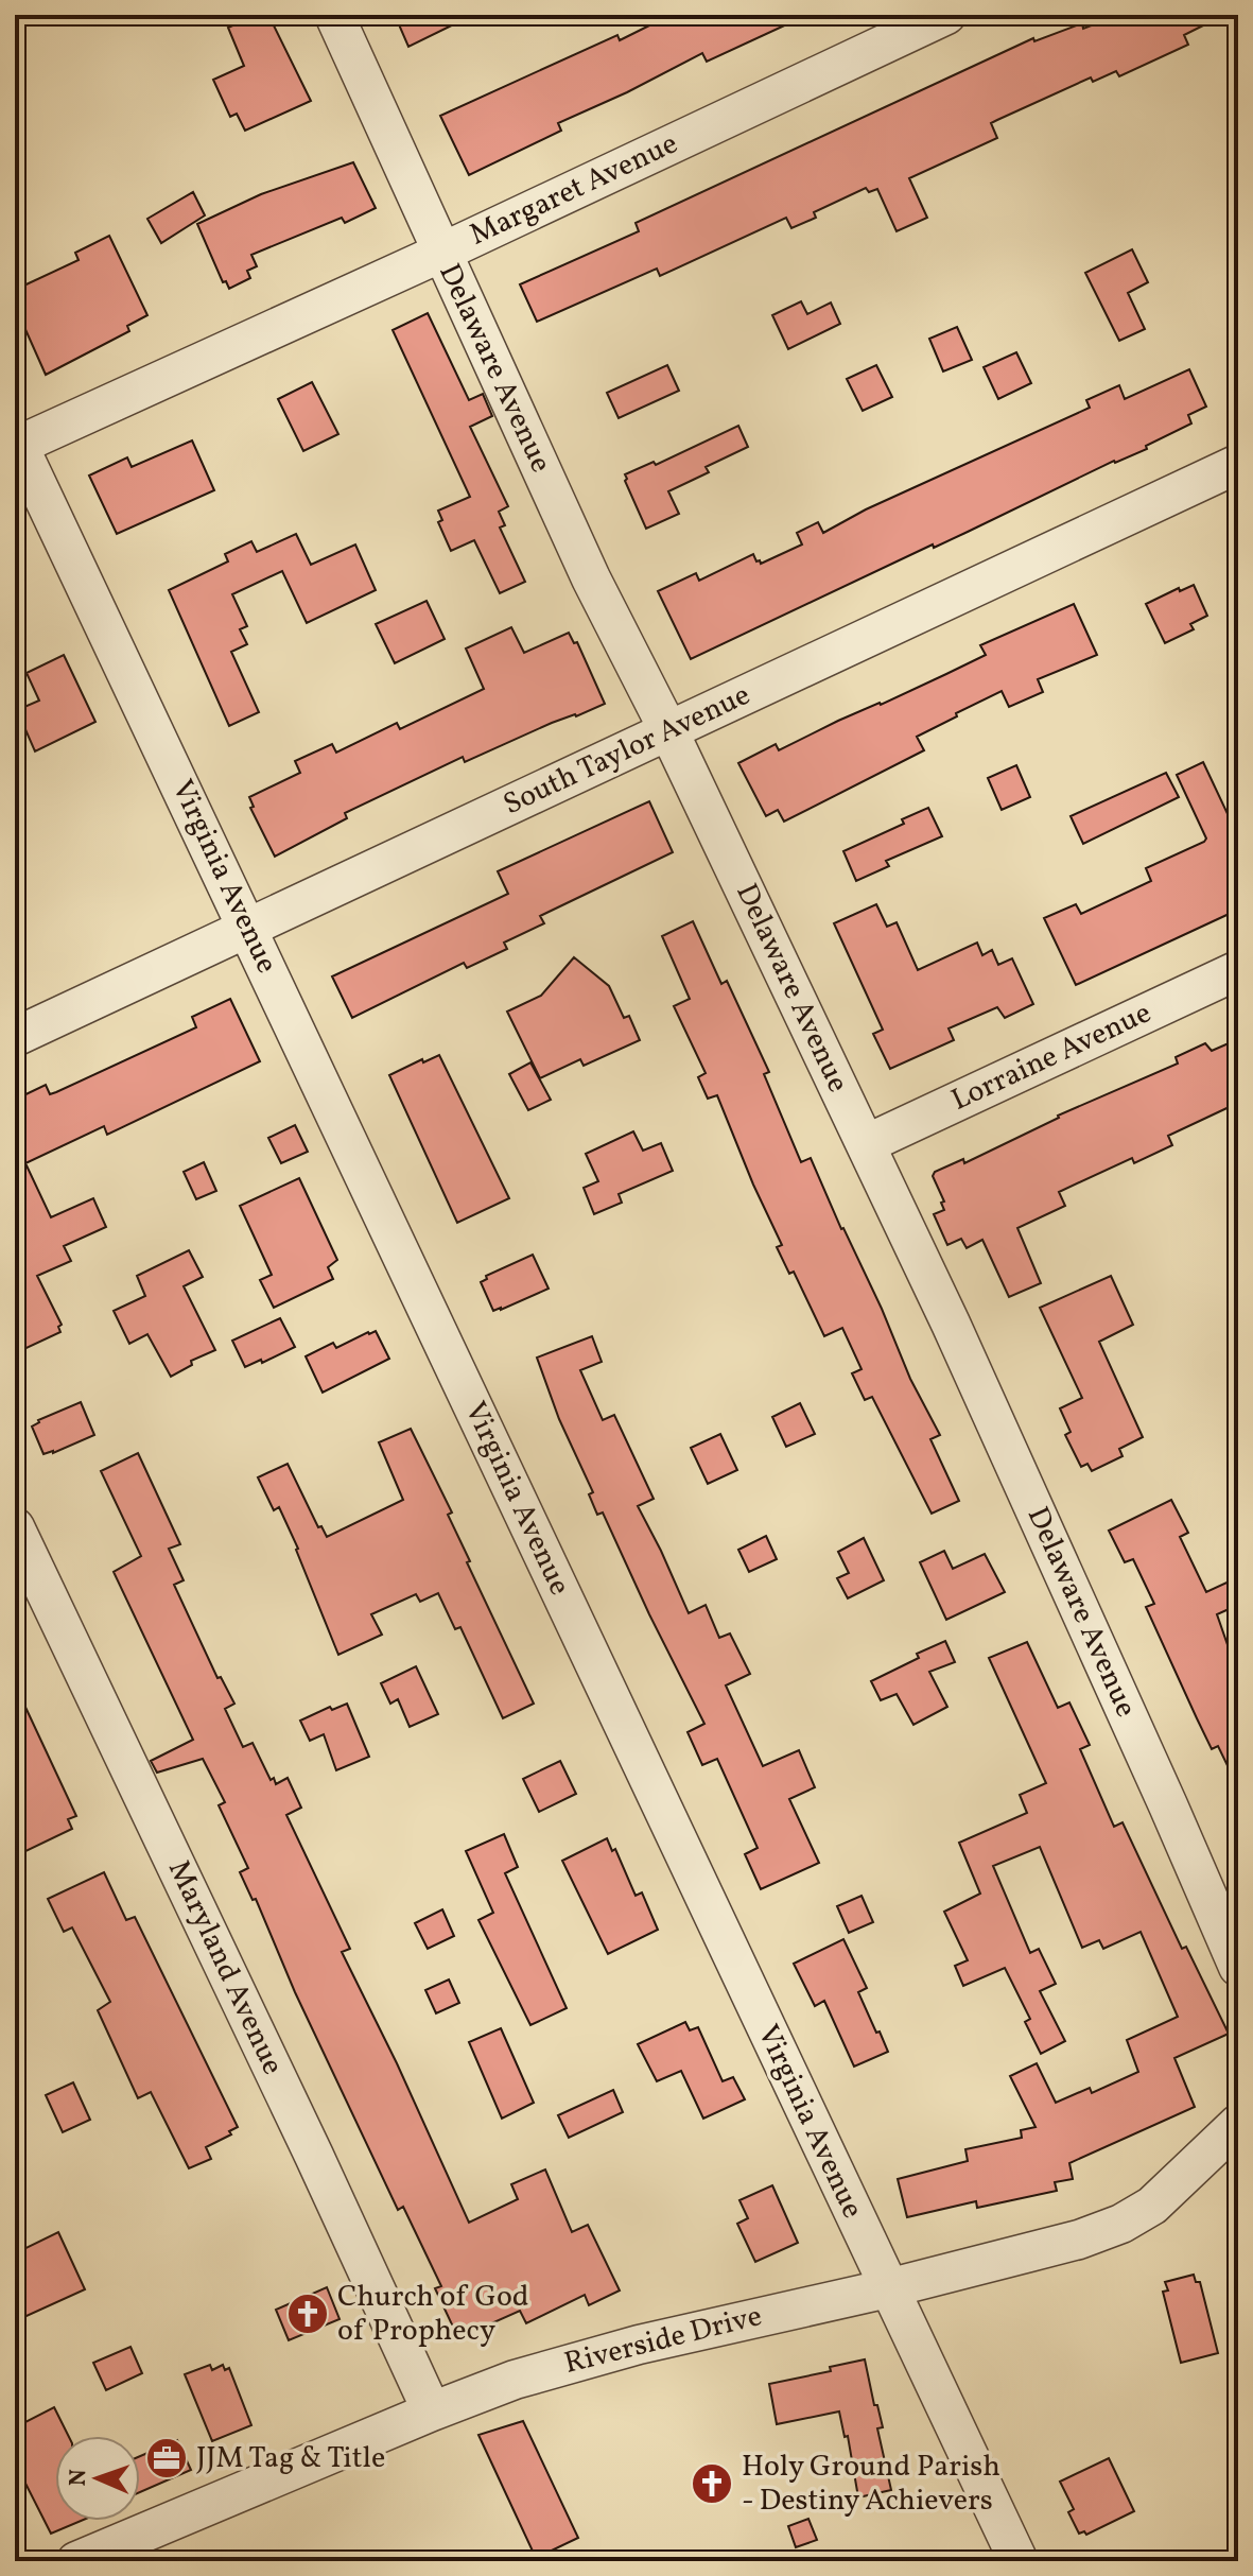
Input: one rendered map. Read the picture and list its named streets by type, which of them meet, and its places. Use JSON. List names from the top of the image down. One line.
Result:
{"streets":{"street":["Margaret Avenue","Delaware Avenue","South Taylor Avenue","Virginia Avenue","Lorraine Avenue","Maryland Avenue","Riverside Drive"]},"crossings":[["Margaret Avenue","Delaware Avenue"],["Margaret Avenue","Virginia Avenue"],["Delaware Avenue","South Taylor Avenue"],["Delaware Avenue","Lorraine Avenue"],["South Taylor Avenue","Virginia Avenue"],["Virginia Avenue","Riverside Drive"],["Maryland Avenue","Riverside Drive"]],"places":{"church":["Church of God of Prophecy","Holy Ground Parish - Destiny Achievers"],"office":["JJM Tag & Title"]},"north":"left"}
